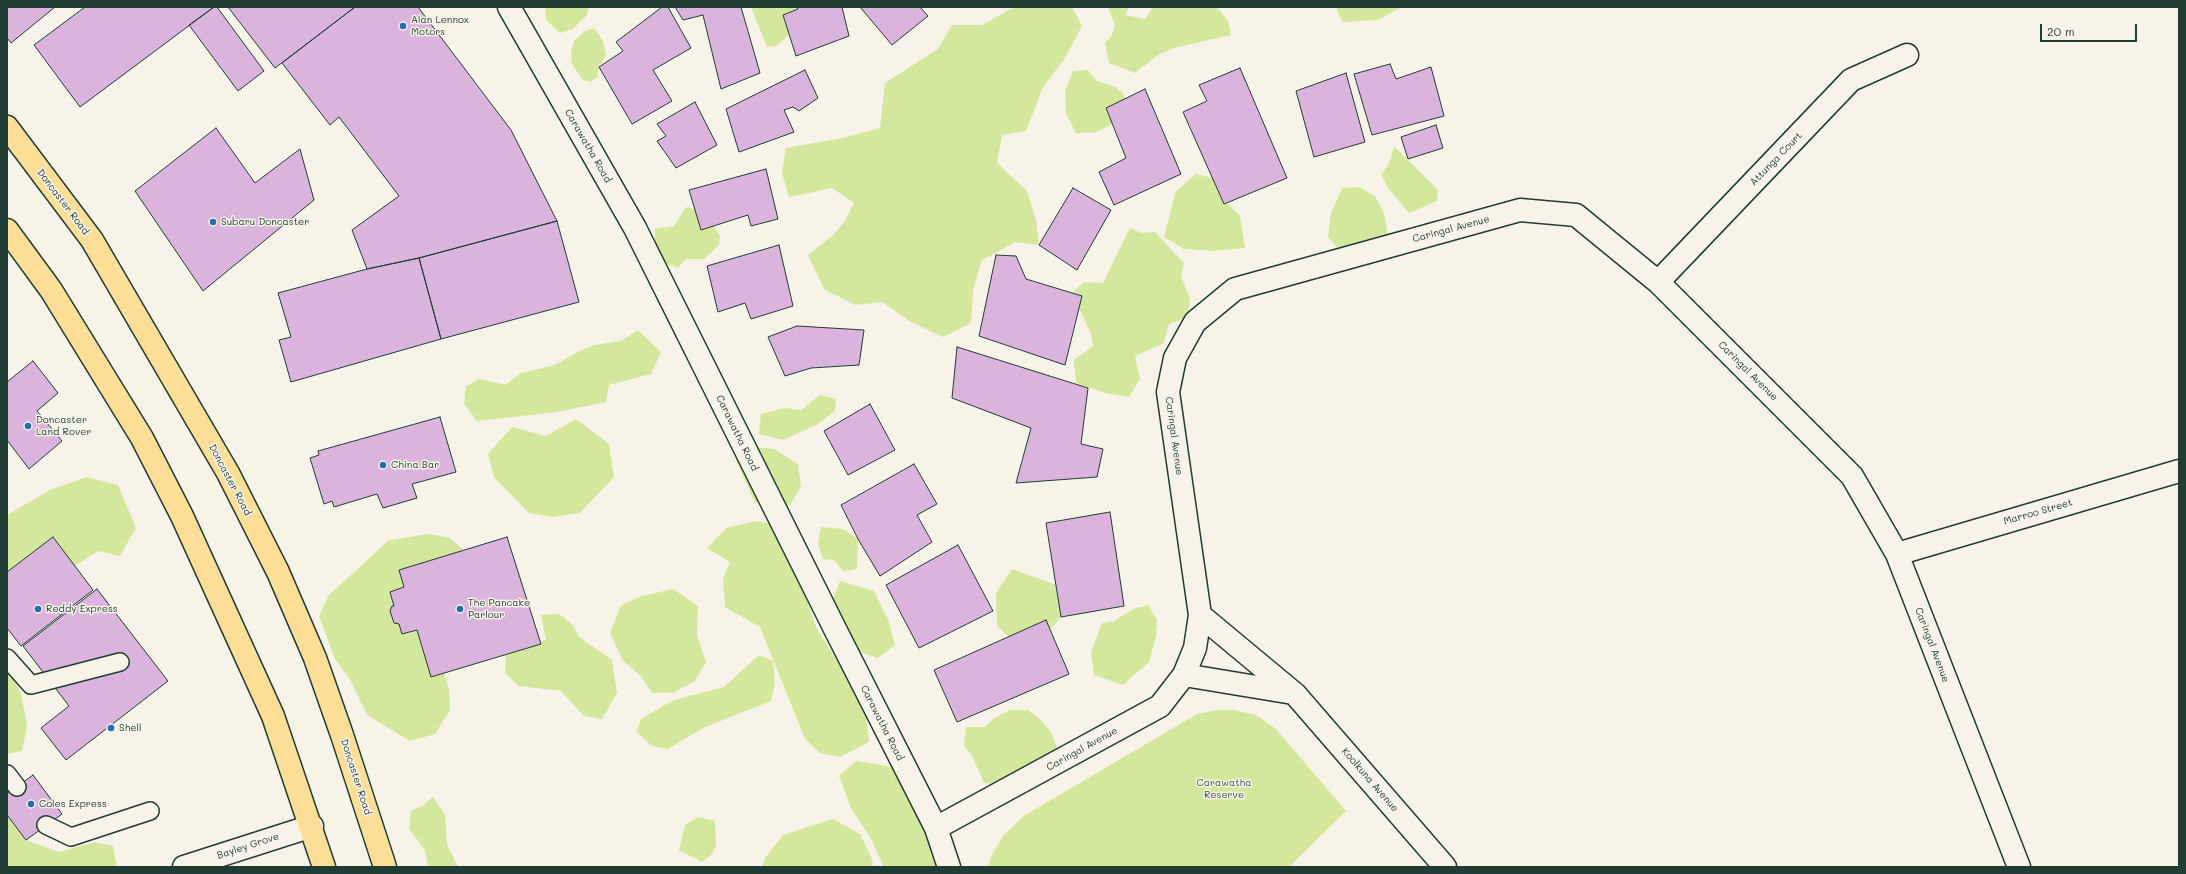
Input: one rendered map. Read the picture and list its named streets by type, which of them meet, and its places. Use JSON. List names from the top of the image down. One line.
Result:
{"streets":{"main road":["Doncaster Road"],"street":["Carawatha Road","Attunga Court","Caringal Avenue","Marroo Street","Koolkuna Avenue","Bayley Grove"]},"crossings":[["Carawatha Road","Caringal Avenue"],["Attunga Court","Caringal Avenue"],["Caringal Avenue","Marroo Street"],["Caringal Avenue","Koolkuna Avenue"]],"parks":["Carawatha Reserve"],"places":["Alan Lennox Motors","Subaru Doncaster","Doncaster Land Rover","China Bar","Reddy Express","The Pancake Parlour","Shell","Coles Express"],"scale_bar":"20 m"}
